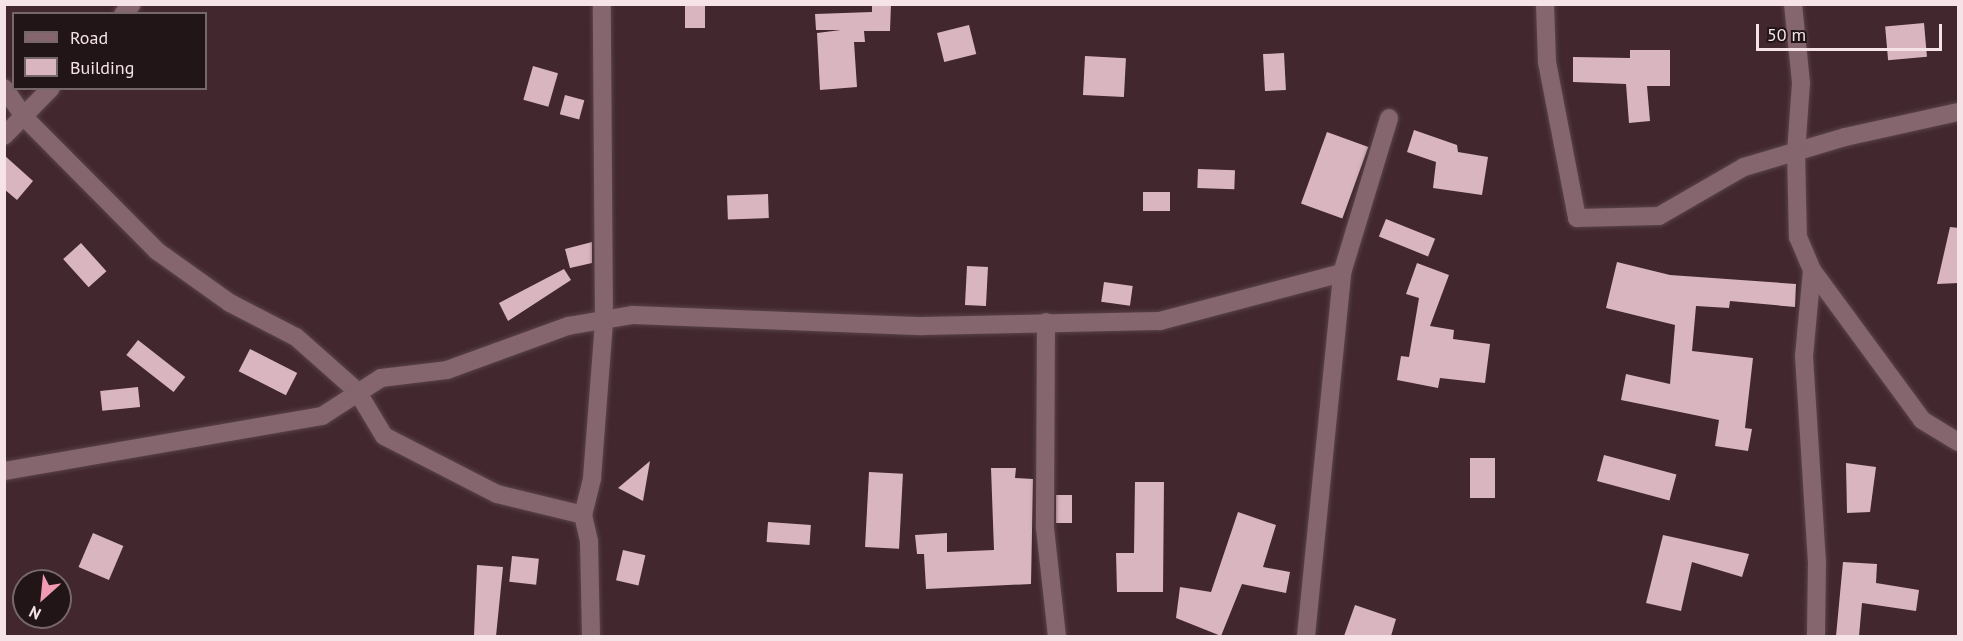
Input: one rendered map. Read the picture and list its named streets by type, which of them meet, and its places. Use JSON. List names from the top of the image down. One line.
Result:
{"legend":["Road","Building"],"scale_bar":"50 m","north":"bottom left"}
